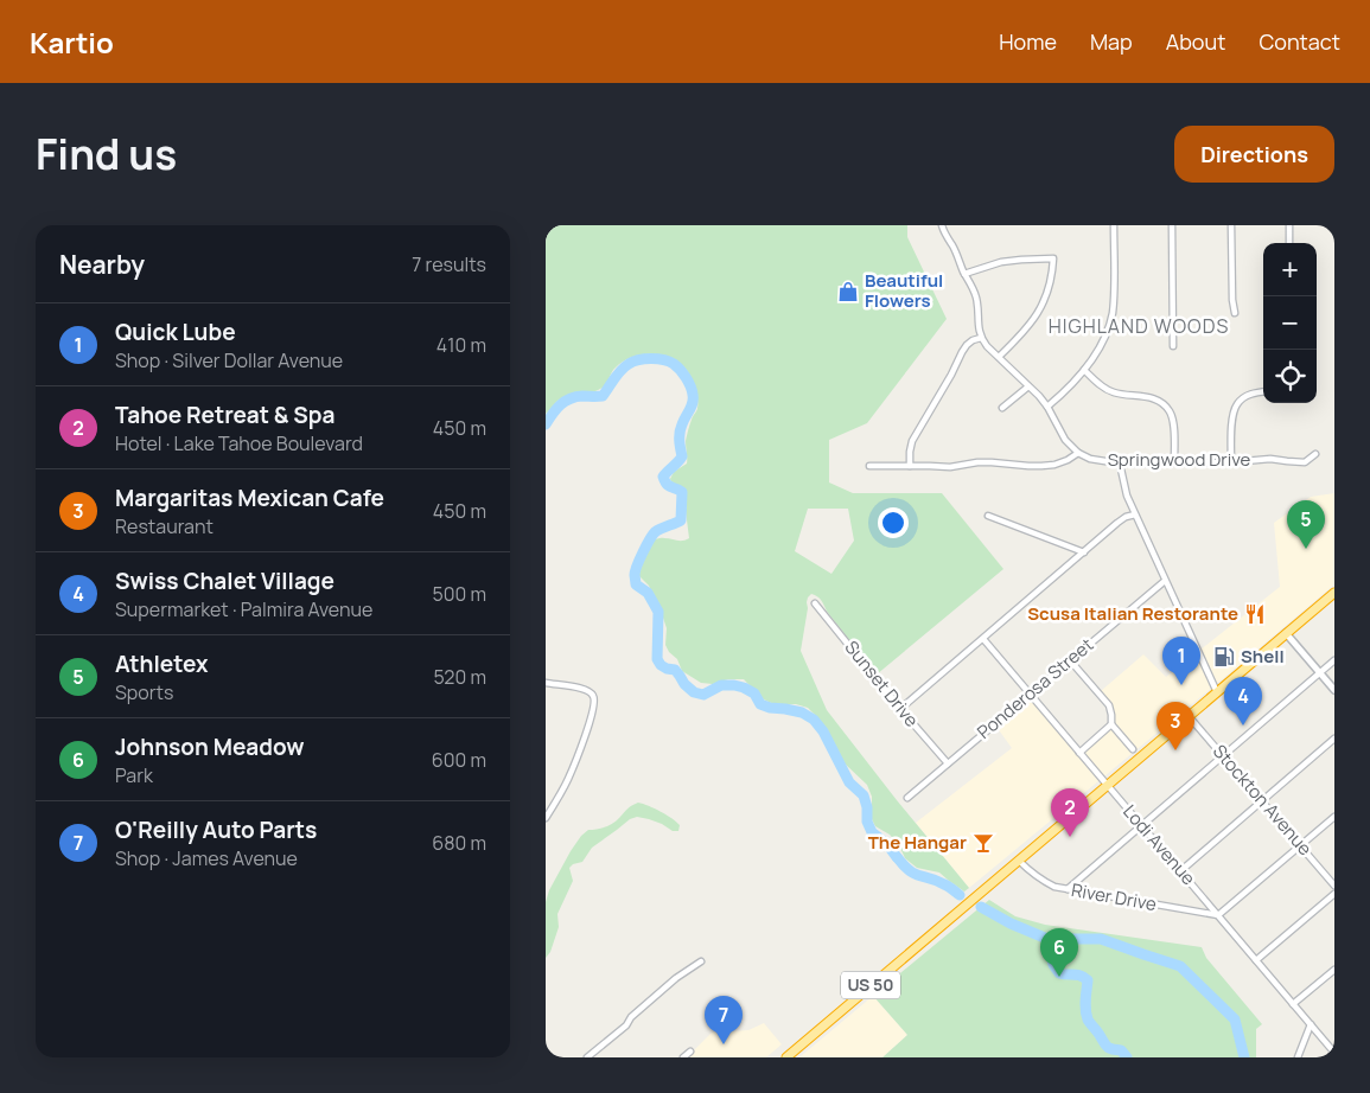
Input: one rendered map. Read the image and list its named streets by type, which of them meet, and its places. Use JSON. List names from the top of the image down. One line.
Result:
{"streets":{"highway":["US 50"],"street":["Springwood Drive","Sunset Drive","Ponderosa Street","Stockton Avenue","Lodi Avenue","River Drive"]},"crossings":[["Sunset Drive","Ponderosa Street"],["Ponderosa Street","Lodi Avenue"],["Stockton Avenue","US 50"],["Lodi Avenue","River Drive"],["Lodi Avenue","US 50"],["River Drive","US 50"]],"districts":["HIGHLAND WOODS"],"places":{"shop":["Beautiful Flowers"],"restaurant":["Scusa Italian Restorante"],"fuel station":["Shell"],"bar":["The Hangar"]},"page":{"header":"Kartio","nav":["Home","Map","About","Contact"],"title":"Find us","buttons":"Directions","heading":["Nearby","7 results"],"map_buttons":["+","−"],"list":[{"mark":"1","name":"Quick Lube","note":"Shop · Silver Dollar Avenue","value":"410 m"},{"mark":"2","name":"Tahoe Retreat & Spa","note":"Hotel · Lake Tahoe Boulevard","value":"450 m"},{"mark":"3","name":"Margaritas Mexican Cafe","note":"Restaurant","value":"450 m"},{"mark":"4","name":"Swiss Chalet Village","note":"Supermarket · Palmira Avenue","value":"500 m"},{"mark":"5","name":"Athletex","note":"Sports","value":"520 m"},{"mark":"6","name":"Johnson Meadow","note":"Park","value":"600 m"},{"mark":"7","name":"O'Reilly Auto Parts","note":"Shop · James Avenue","value":"680 m"}],"pins":["5","1","4","3","2","6","7"]}}
